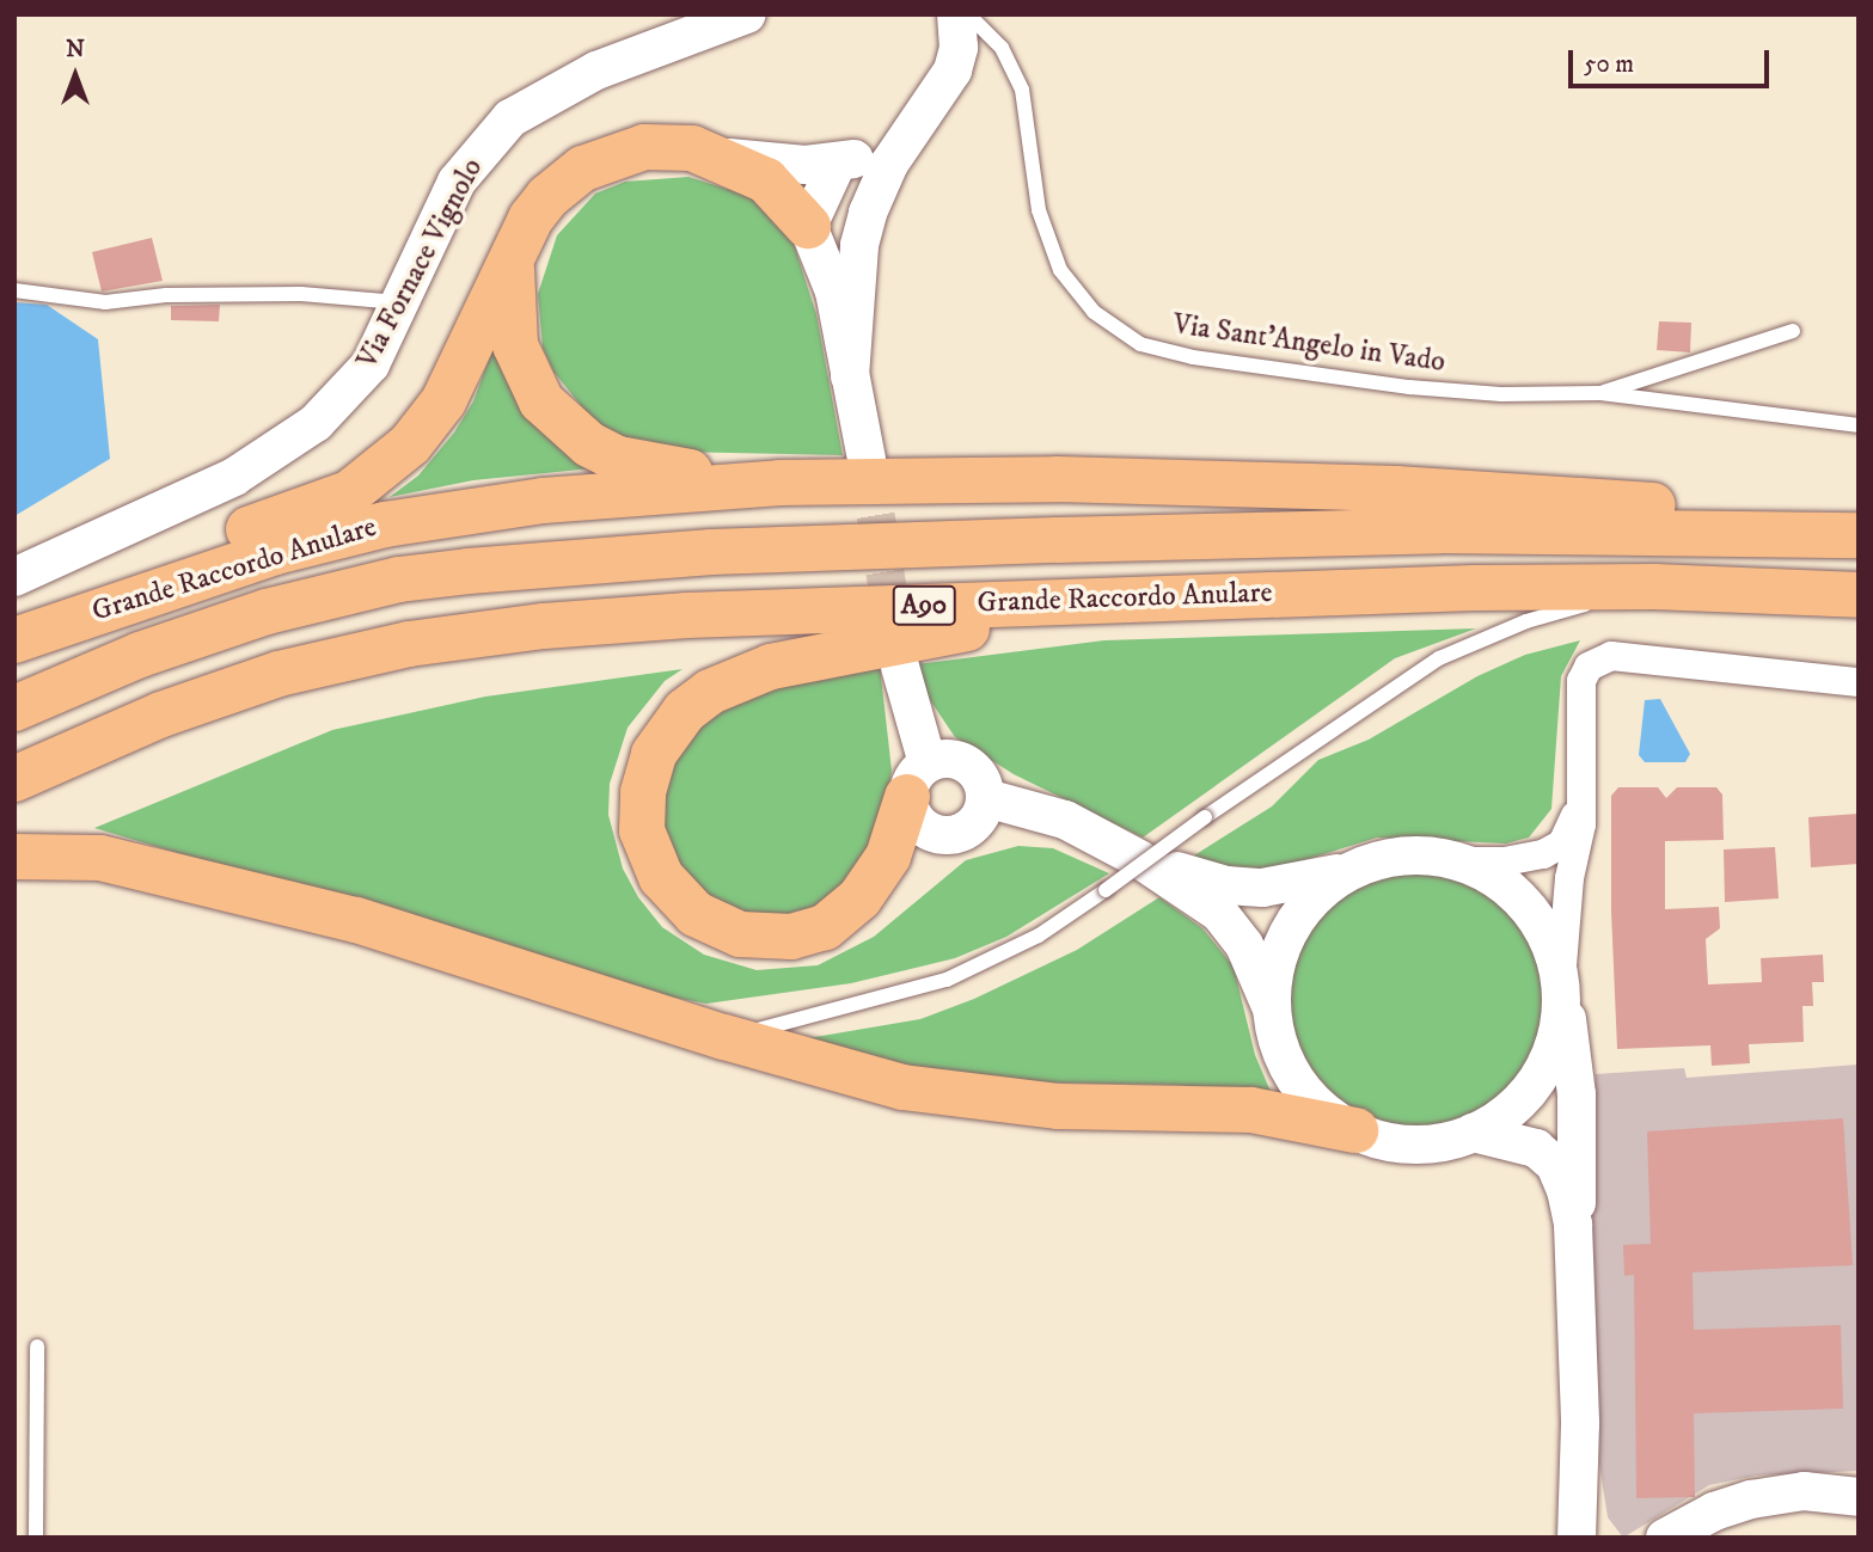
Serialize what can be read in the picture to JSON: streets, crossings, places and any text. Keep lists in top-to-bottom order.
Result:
{
  "streets": {
    "highway": ["Grande Raccordo Anulare", "A90"],
    "street": ["Via Fornace Vignolo"],
    "lane": ["Via Sant'Angelo in Vado"]
  },
  "scale_bar": "50 m",
  "north": "top"
}
